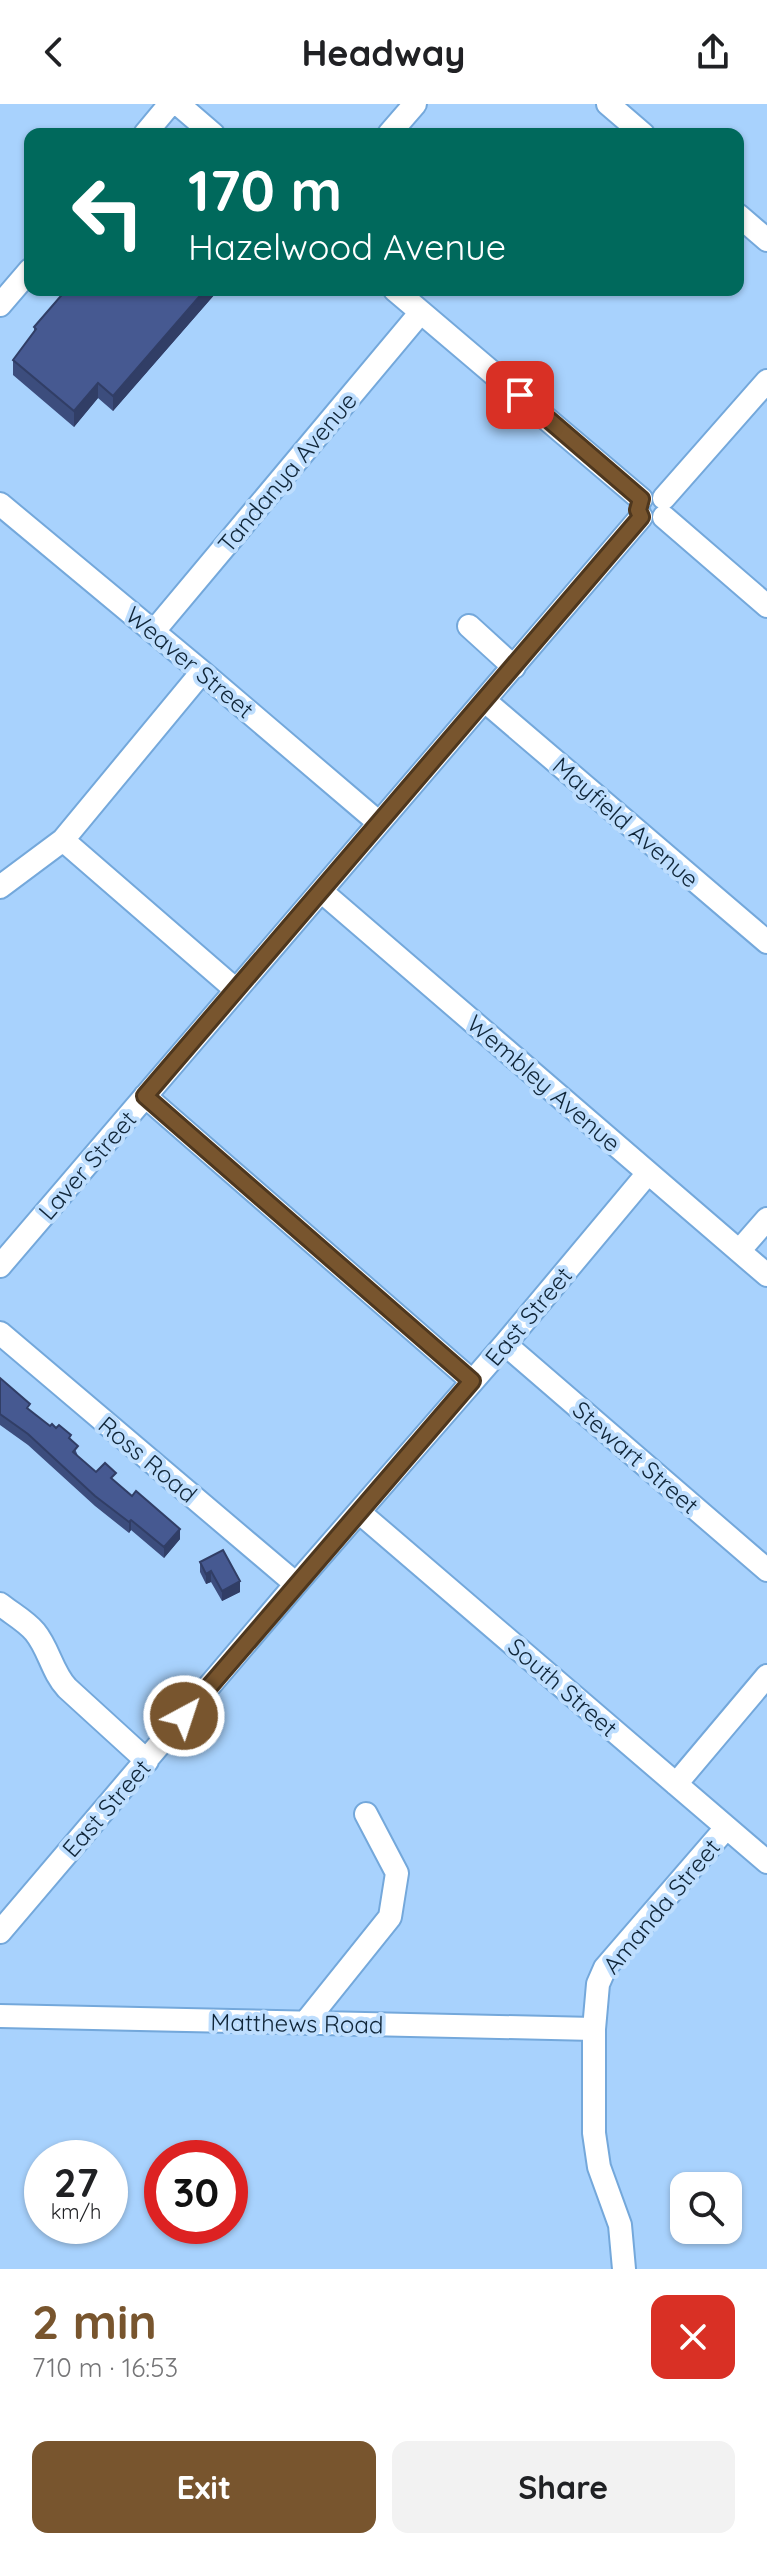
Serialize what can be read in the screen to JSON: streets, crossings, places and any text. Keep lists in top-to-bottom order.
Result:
{
  "streets": {
    "street": [
      "Tandanya Avenue",
      "Weaver Street",
      "Mayfield Avenue",
      "Wembley Avenue",
      "Laver Street",
      "East Street",
      "Stewart Street",
      "Ross Road",
      "South Street",
      "Amanda Street",
      "Matthews Road"
    ]
  },
  "crossings": [
    ["Tandanya Avenue", "Weaver Street"],
    ["Weaver Street", "Laver Street"],
    ["Mayfield Avenue", "Laver Street"],
    ["Wembley Avenue", "Laver Street"],
    ["Wembley Avenue", "East Street"],
    ["East Street", "Stewart Street"],
    ["East Street", "Ross Road"],
    ["East Street", "South Street"],
    ["South Street", "Amanda Street"],
    ["Amanda Street", "Matthews Road"]
  ],
  "page": {
    "header": "Headway",
    "turn": ["170 m", "Hazelwood Avenue"],
    "speed": "27 km/h",
    "limit": "30",
    "heading": ["2 min", "710 m · 16:53"],
    "buttons": ["Exit", "Share"]
  }
}
